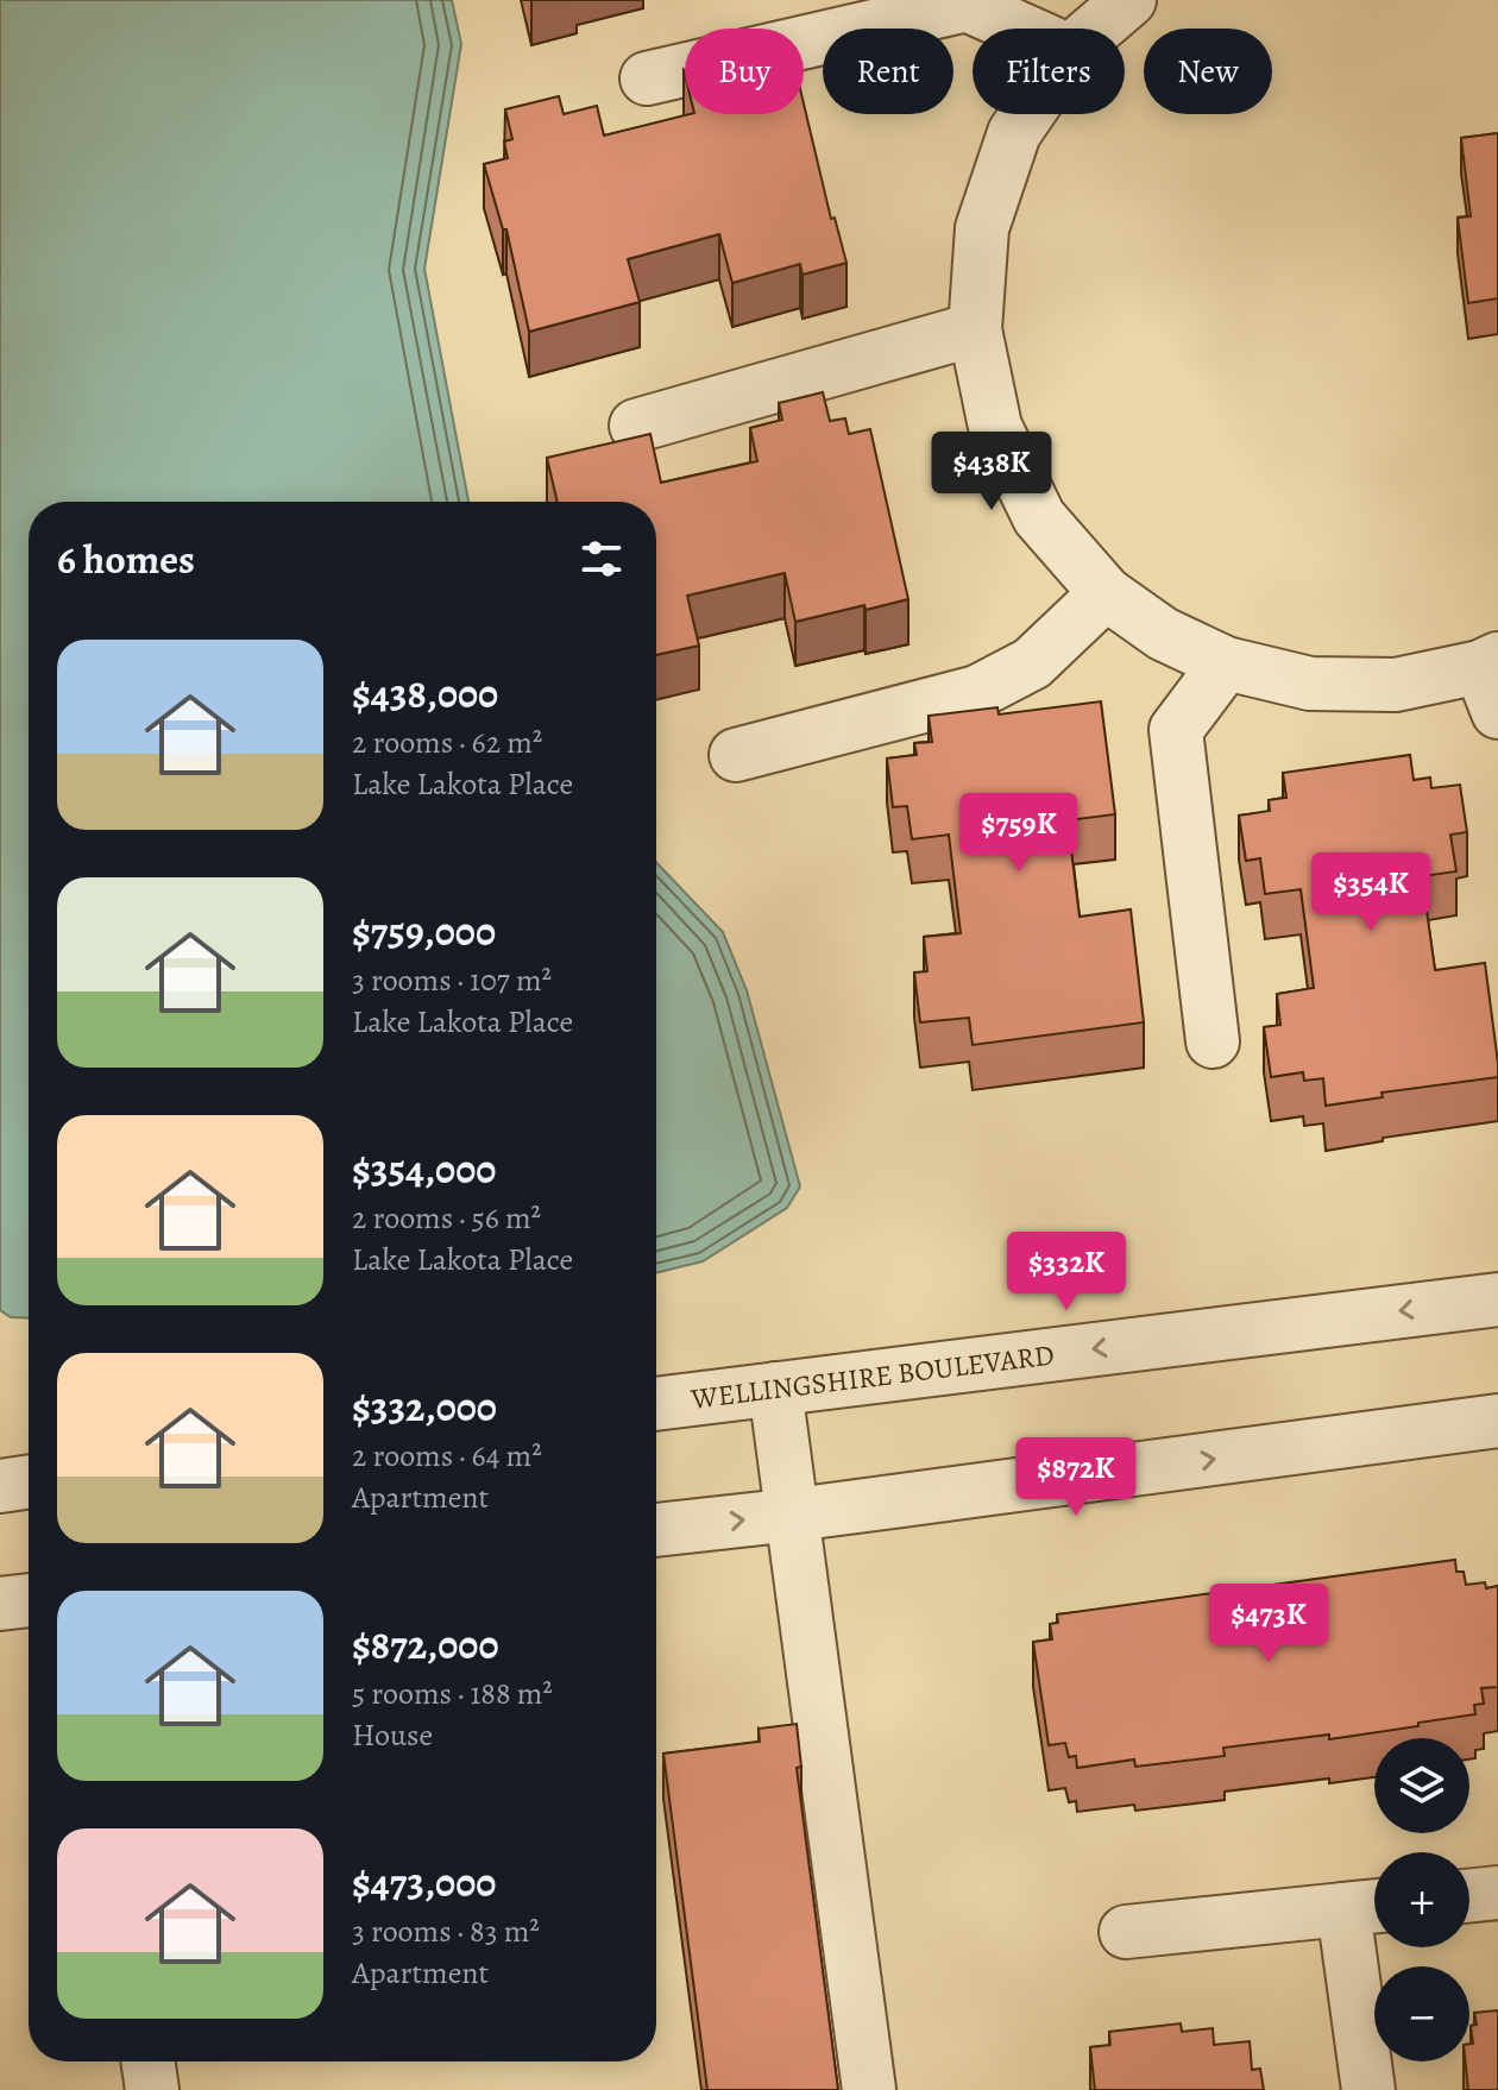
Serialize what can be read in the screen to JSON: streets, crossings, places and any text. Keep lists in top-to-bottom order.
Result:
{
  "streets": {
    "street": ["WELLINGSHIRE BOULEVARD"]
  },
  "page": {
    "chip": [
      "Buy",
      "Rent",
      "Filters",
      "New"
    ],
    "price": [
      "$438K",
      "$759K",
      "$354K",
      "$332K",
      "$872K",
      "$473K"
    ],
    "heading": "6 homes",
    "list": [
      {
        "name": "$438,000",
        "note": "2 rooms · 62 m² · Lake Lakota Place"
      },
      {
        "name": "$759,000",
        "note": "3 rooms · 107 m² · Lake Lakota Place"
      },
      {
        "name": "$354,000",
        "note": "2 rooms · 56 m² · Lake Lakota Place"
      },
      {
        "name": "$332,000",
        "note": "2 rooms · 64 m² · Apartment"
      },
      {
        "name": "$872,000",
        "note": "5 rooms · 188 m² · House"
      },
      {
        "name": "$473,000",
        "note": "3 rooms · 83 m² · Apartment"
      }
    ],
    "map_buttons": ["+", "−"]
  }
}
